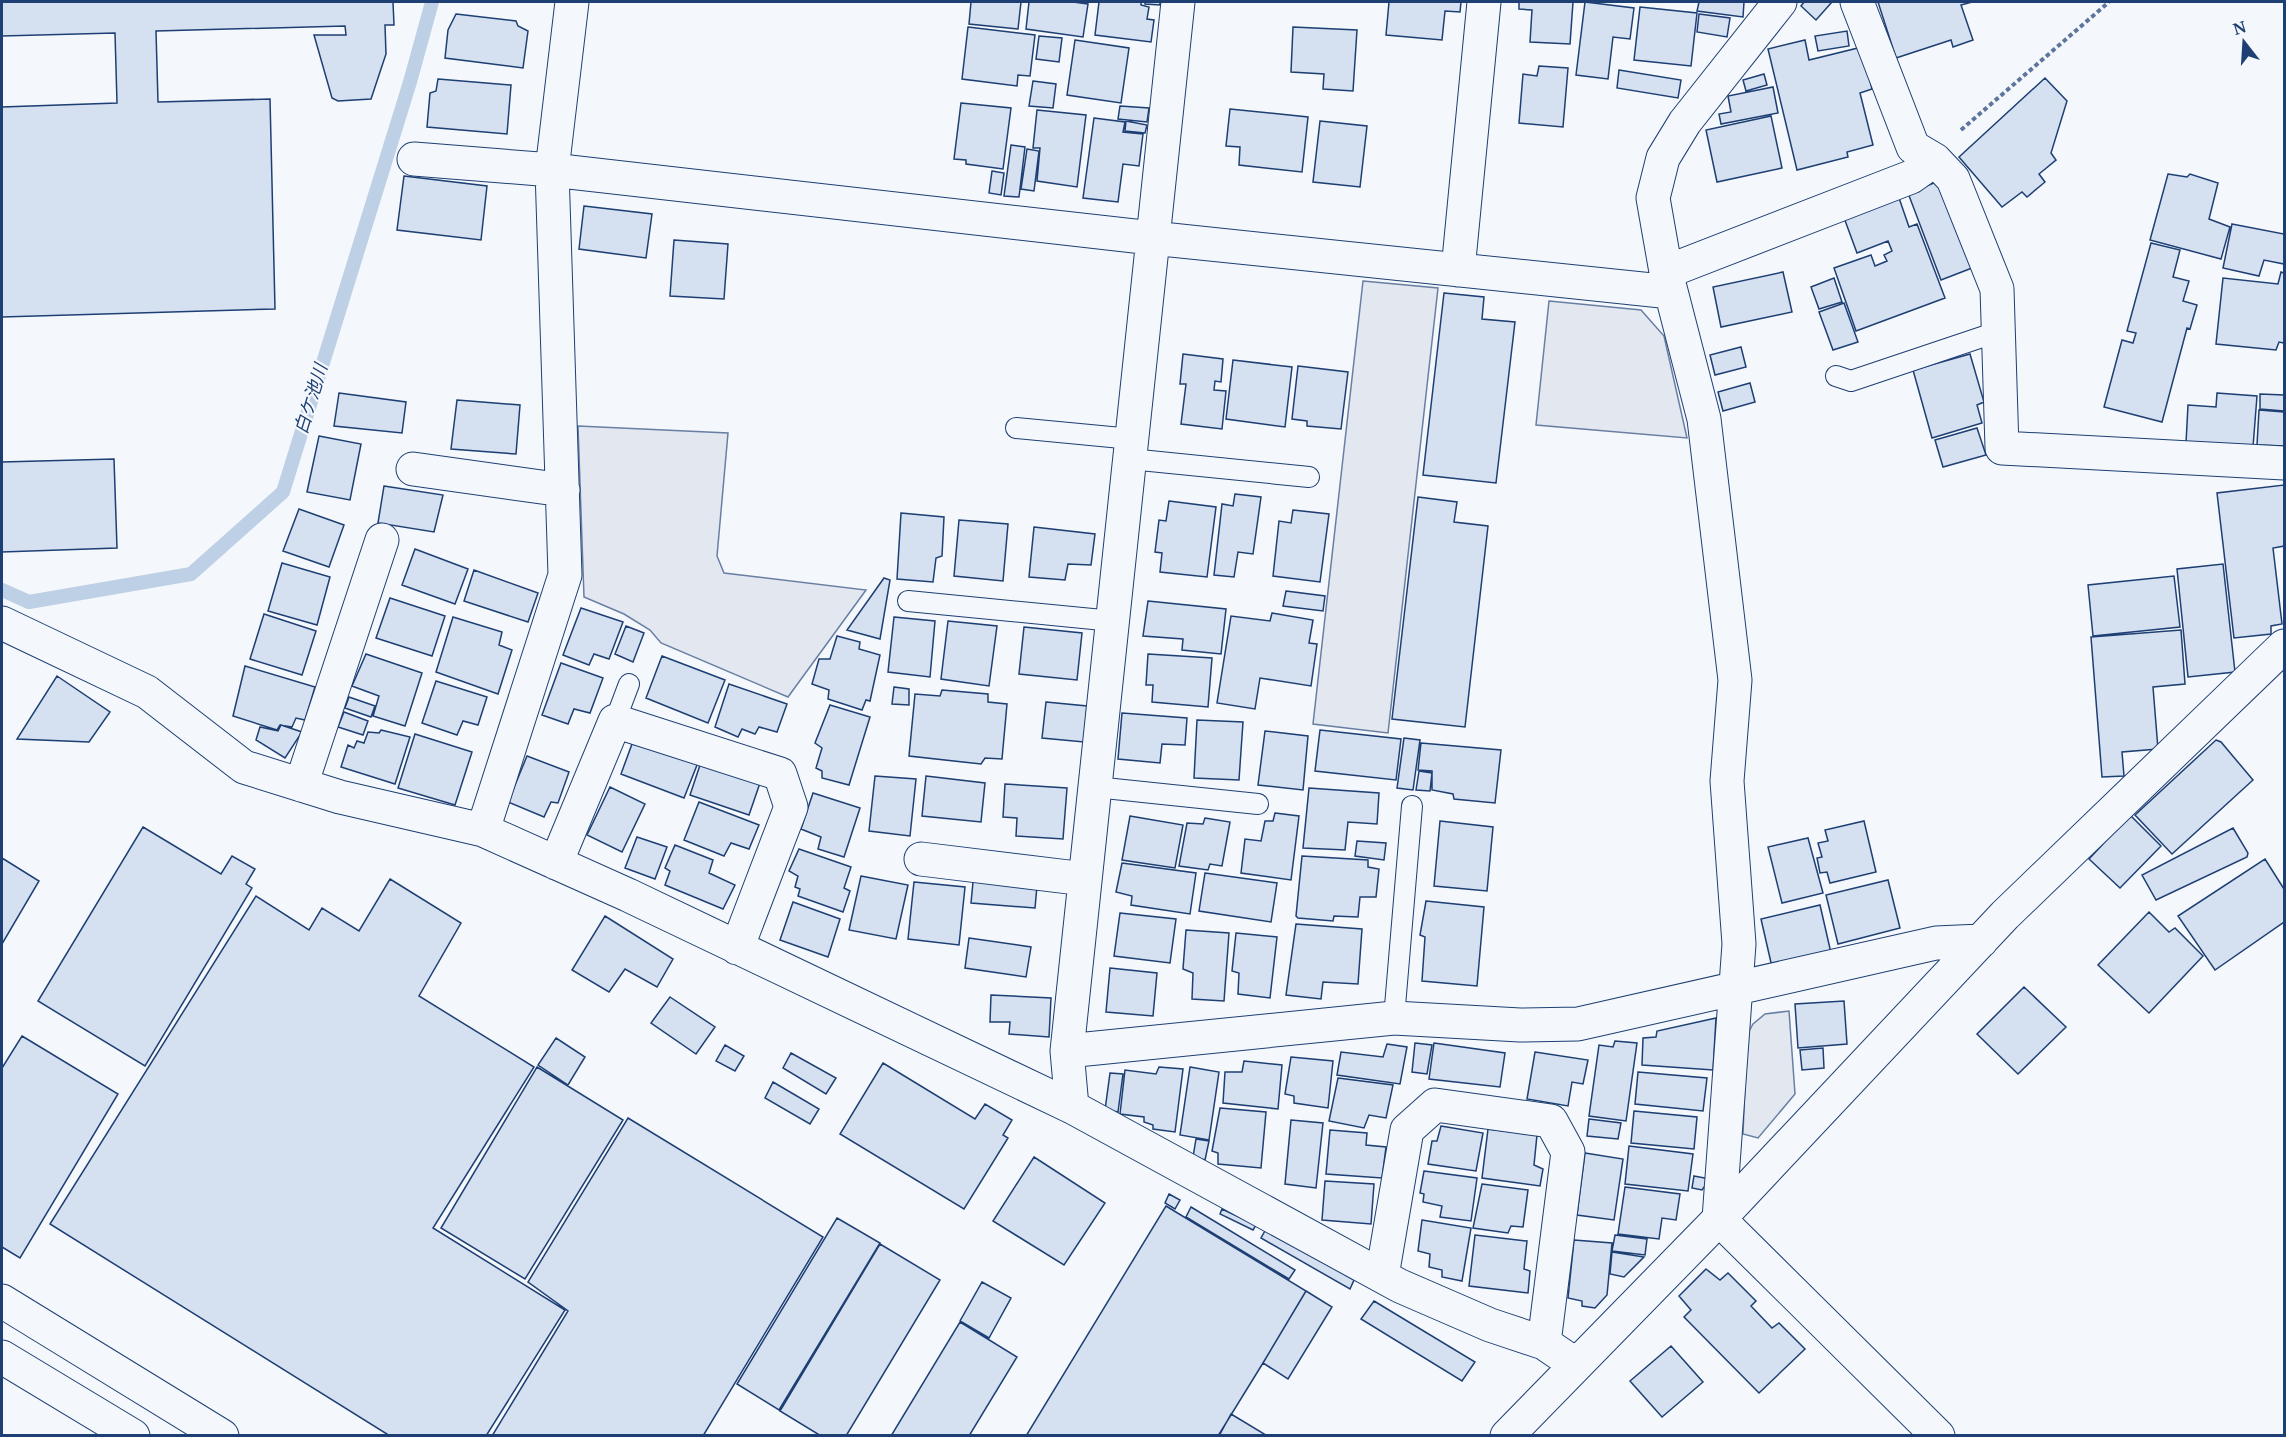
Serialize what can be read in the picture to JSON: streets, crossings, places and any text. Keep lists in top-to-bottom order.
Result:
{
  "water": ["白ケ池川"],
  "north": "top"
}
